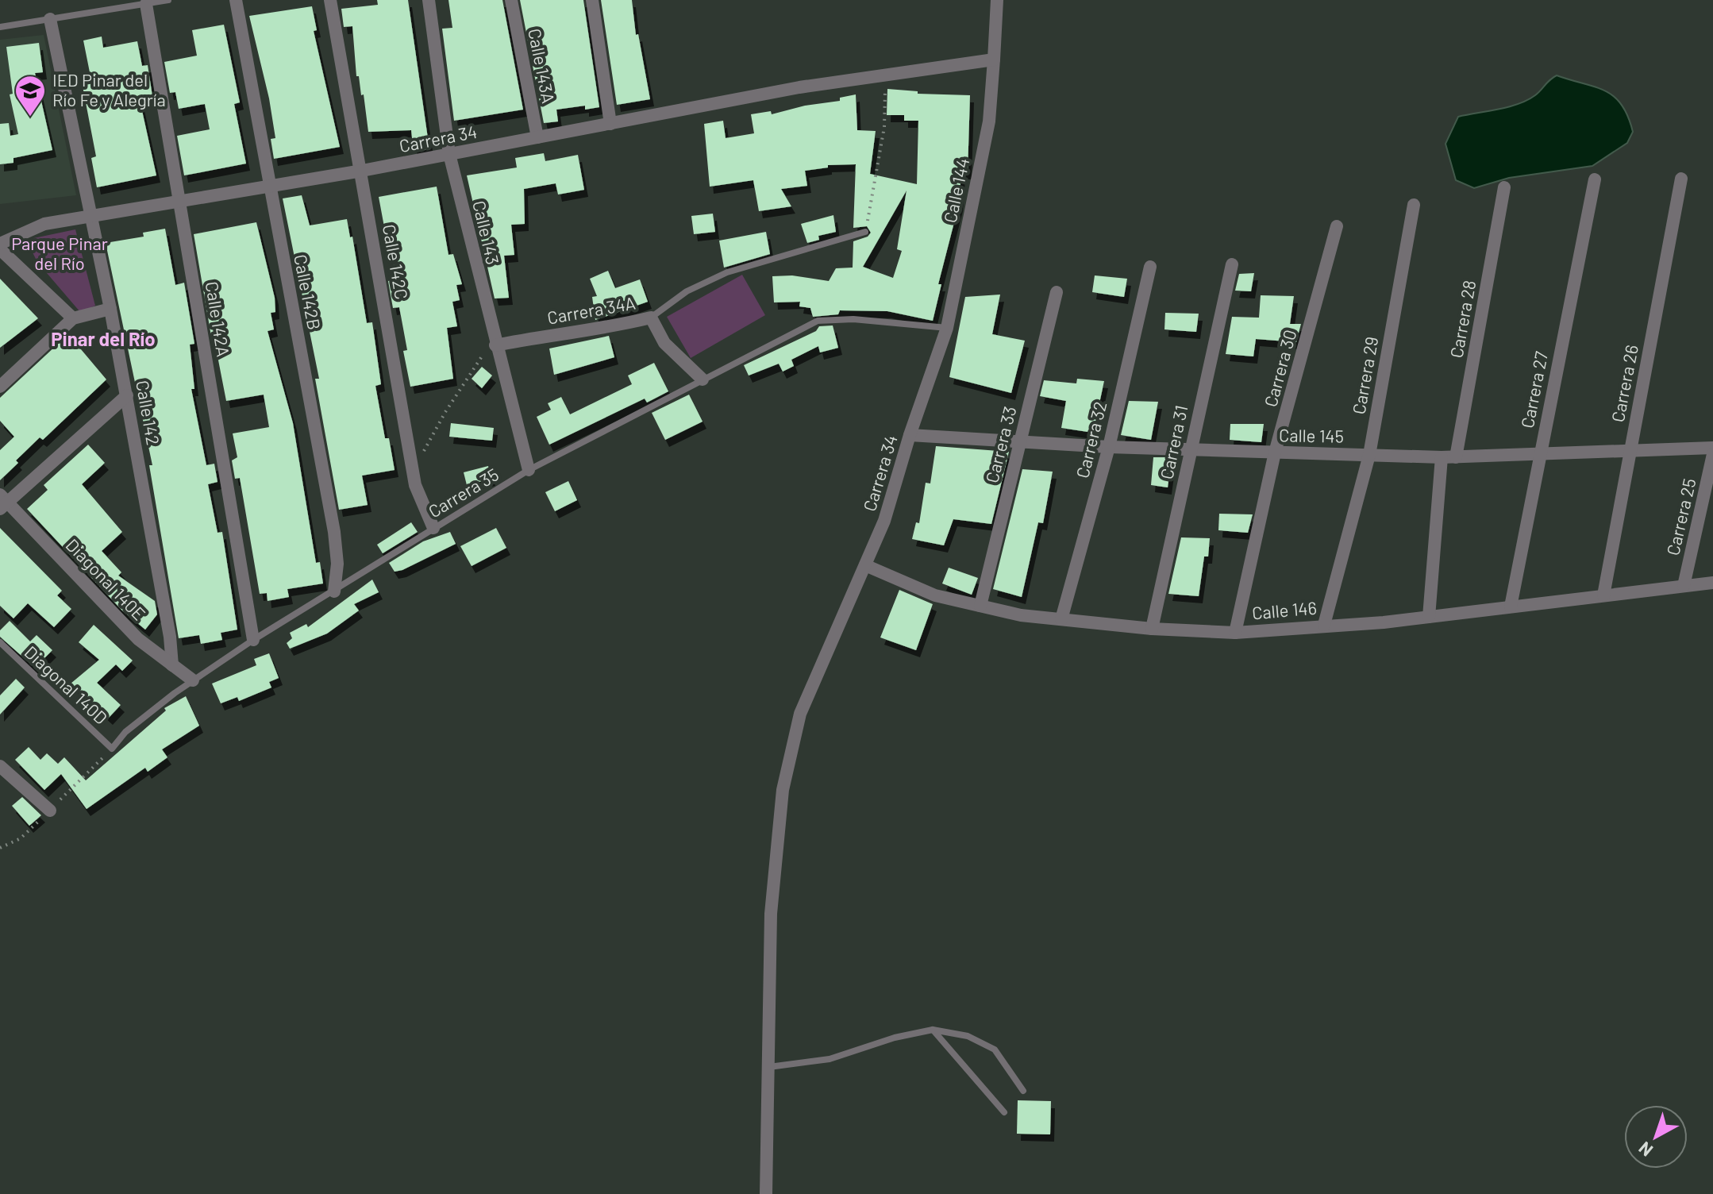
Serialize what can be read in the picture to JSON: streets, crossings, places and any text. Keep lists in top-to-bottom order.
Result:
{
  "streets": {
    "street": [
      "Calle 143A",
      "Carrera 34",
      "Calle 144",
      "Calle 143",
      "Calle 142C",
      "Calle 142B",
      "Carrera 34A",
      "Calle 142A",
      "Carrera 28",
      "Carrera 30",
      "Carrera 29",
      "Carrera 26",
      "Carrera 27",
      "Calle 142",
      "Calle 145",
      "Carrera 32",
      "Carrera 31",
      "Carrera 33",
      "Carrera 25",
      "Diagonal 140E",
      "Calle 146"
    ],
    "lane": ["Carrera 35", "Diagonal 140D"]
  },
  "crossings": [
    ["Calle 143A", "Carrera 34"],
    ["Carrera 34", "Calle 144"],
    ["Carrera 34", "Calle 143"],
    ["Carrera 34", "Calle 142C"],
    ["Carrera 34", "Calle 142B"],
    ["Carrera 34", "Calle 142A"],
    ["Carrera 34", "Calle 142"],
    ["Carrera 34", "Calle 145"],
    ["Carrera 34", "Carrera 35"],
    ["Carrera 34", "Calle 146"],
    ["Calle 144", "Carrera 35"],
    ["Calle 143", "Carrera 34A"],
    ["Calle 143", "Carrera 35"],
    ["Calle 142C", "Carrera 35"],
    ["Calle 142B", "Carrera 35"],
    ["Calle 142A", "Carrera 35"],
    ["Carrera 28", "Calle 145"],
    ["Carrera 30", "Calle 145"],
    ["Carrera 30", "Calle 146"],
    ["Carrera 29", "Calle 145"],
    ["Carrera 29", "Calle 146"],
    ["Carrera 26", "Calle 145"],
    ["Carrera 26", "Calle 146"],
    ["Carrera 27", "Calle 145"],
    ["Carrera 27", "Calle 146"],
    ["Calle 142", "Diagonal 140E"],
    ["Calle 145", "Carrera 32"],
    ["Calle 145", "Carrera 31"],
    ["Calle 145", "Carrera 33"],
    ["Carrera 32", "Calle 146"],
    ["Carrera 31", "Calle 146"],
    ["Carrera 33", "Calle 146"],
    ["Carrera 35", "Diagonal 140E"],
    ["Carrera 35", "Diagonal 140D"],
    ["Carrera 25", "Calle 146"]
  ],
  "districts": ["Pinar del Río"],
  "parks": ["Parque Pinar del Río"],
  "places": {
    "school or university": ["IED Pinar del Río Fe y Alegría"]
  },
  "north": "bottom left"
}
